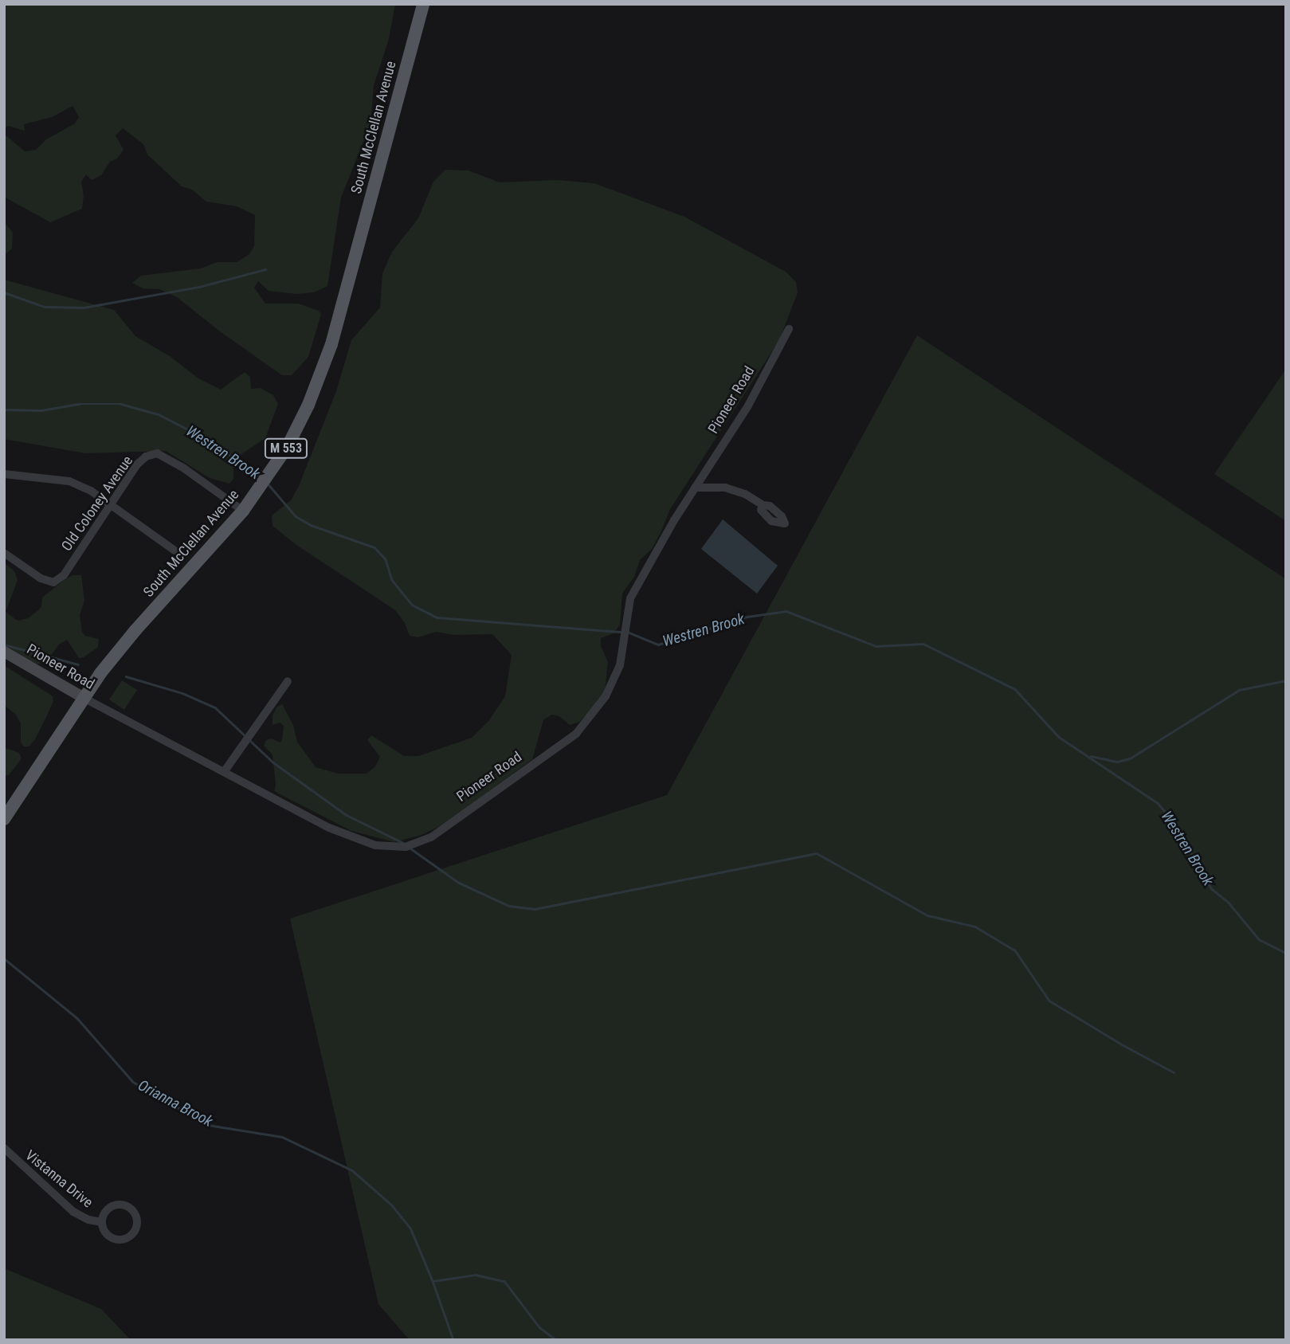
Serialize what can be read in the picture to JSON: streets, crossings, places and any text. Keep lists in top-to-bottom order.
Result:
{
  "streets": {
    "main road": ["South McClellan Avenue", "M 553"],
    "street": ["Pioneer Road", "Old Coloney Avenue", "Vistanna Drive"]
  },
  "crossings": [
    ["South McClellan Avenue", "Pioneer Road"],
    ["South McClellan Avenue", "Old Coloney Avenue"]
  ],
  "water": ["Westren Brook", "Orianna Brook"]
}
